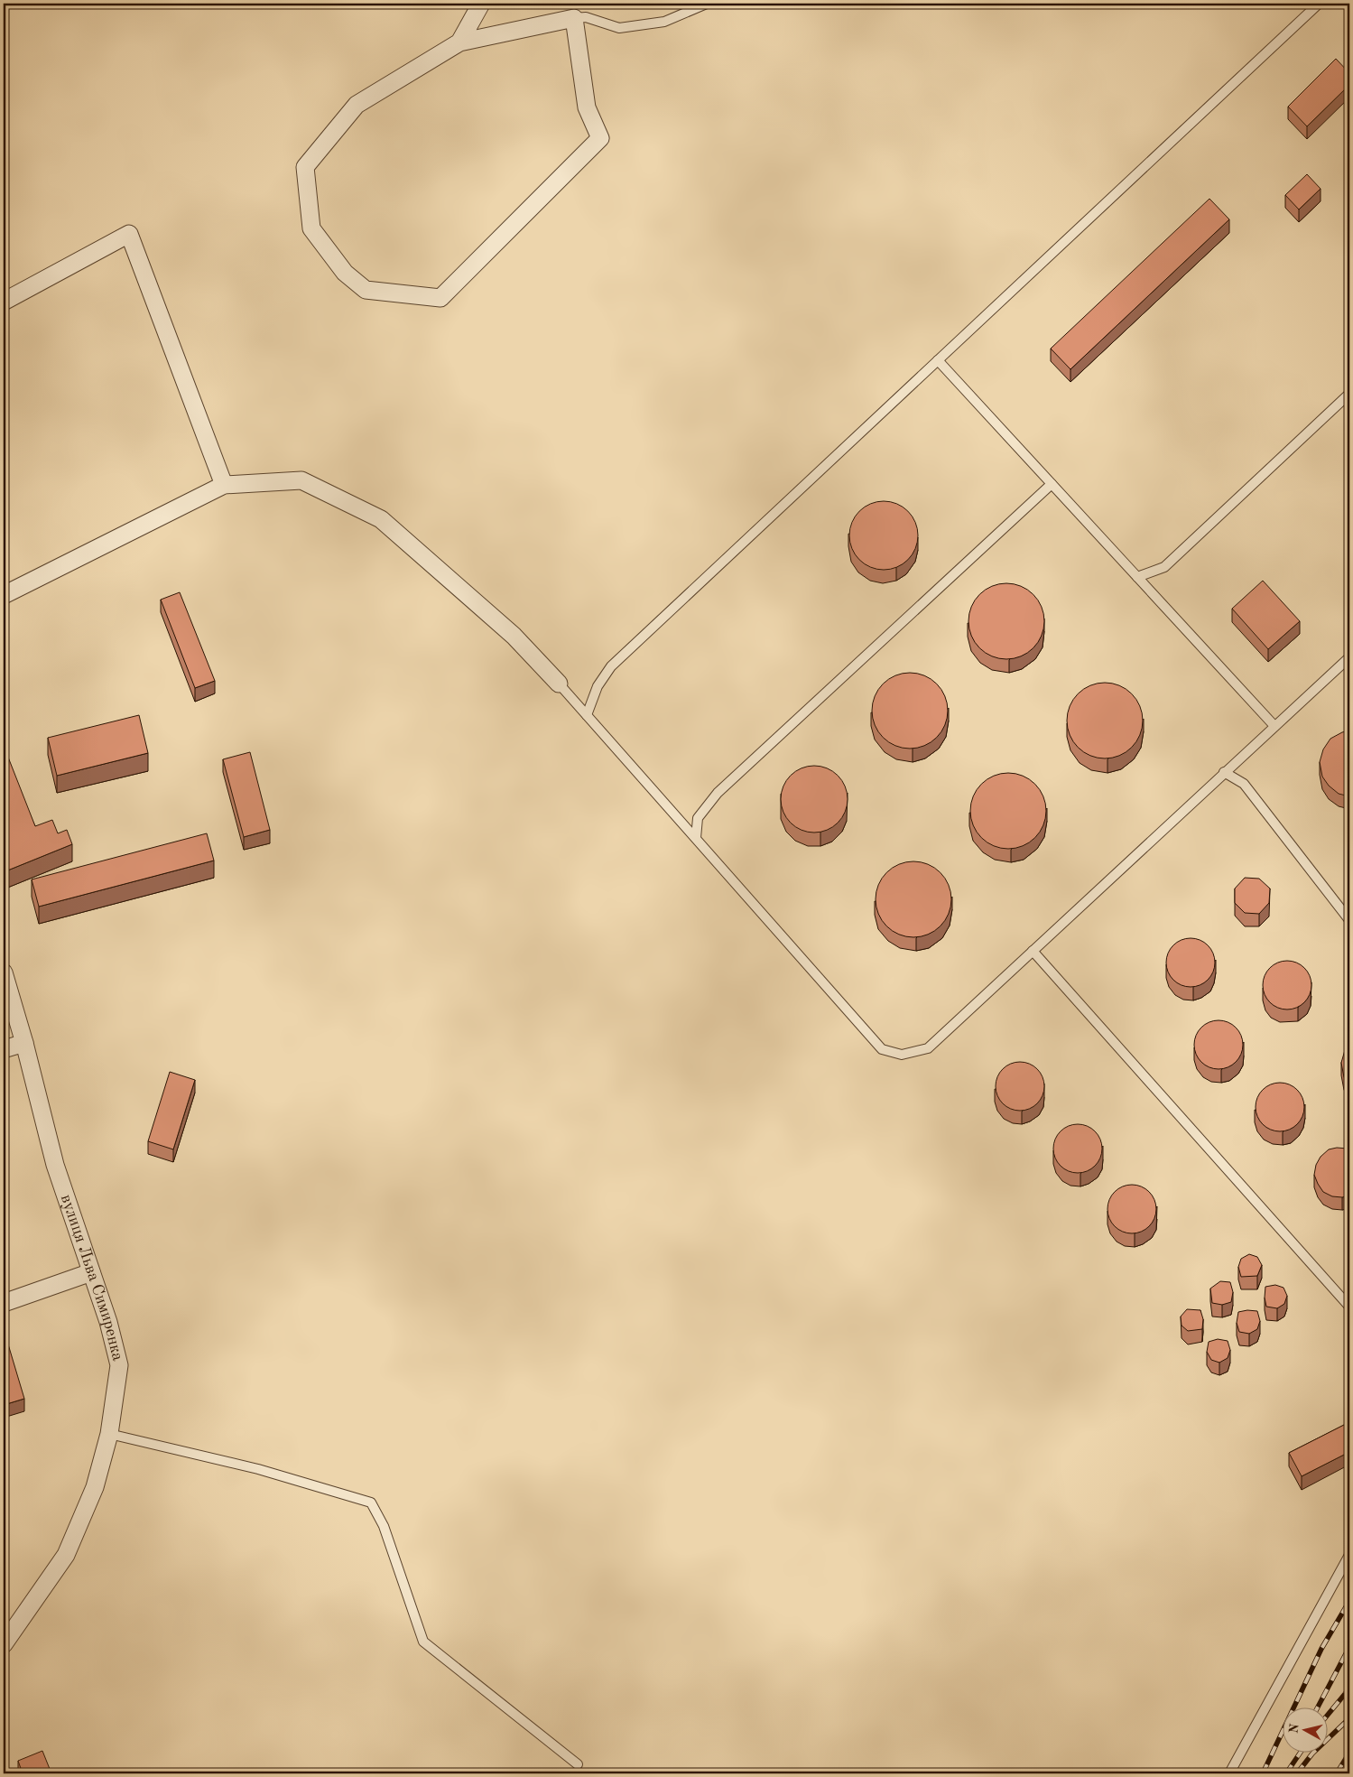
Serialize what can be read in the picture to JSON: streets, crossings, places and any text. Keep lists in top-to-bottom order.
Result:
{
  "streets": {
    "street": ["вулиця Льва Симиренка"]
  },
  "north": "left"
}
